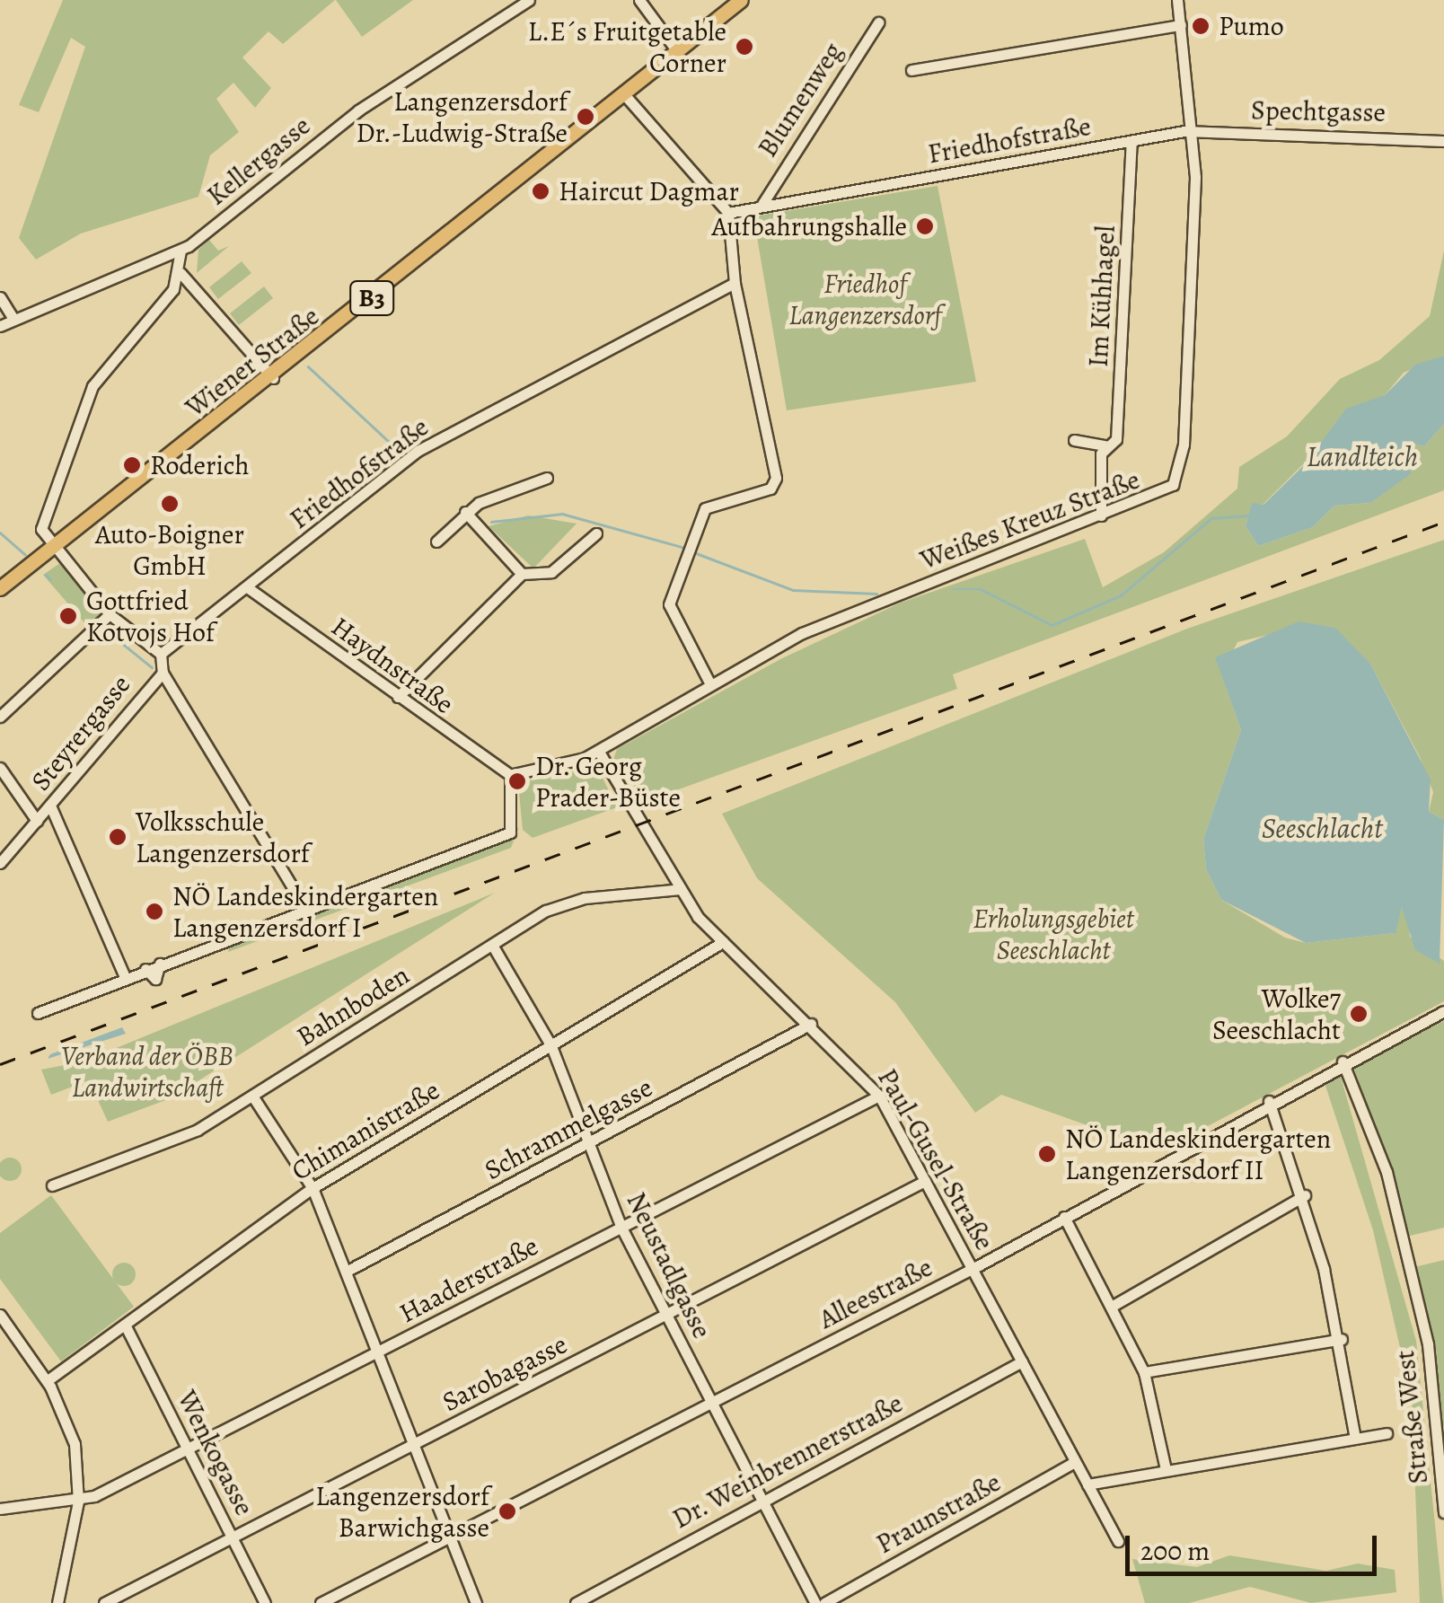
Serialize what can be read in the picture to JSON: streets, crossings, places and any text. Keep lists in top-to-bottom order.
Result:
{
  "streets": {
    "main road": ["B3", "Wiener Straße"],
    "street": [
      "Blumenweg",
      "Spechtgasse",
      "Friedhofstraße",
      "Kellergasse",
      "Im Kühhagel",
      "Weißes Kreuz Straße",
      "Haydnstraße",
      "Steyrergasse",
      "Bahnboden",
      "Schrammelgasse",
      "Chimanistraße",
      "Paul-Gusel-Straße",
      "Neustadlgasse",
      "Haaderstraße",
      "Alleestraße",
      "Sarobagasse",
      "Straße West",
      "Wenkogasse",
      "Dr. Weinbrennerstraße",
      "Praunstraße"
    ]
  },
  "crossings": [
    ["Blumenweg", "Friedhofstraße"],
    ["Spechtgasse", "Friedhofstraße"],
    ["Spechtgasse", "Weißes Kreuz Straße"],
    ["Friedhofstraße", "Im Kühhagel"],
    ["Friedhofstraße", "Weißes Kreuz Straße"],
    ["Friedhofstraße", "Haydnstraße"],
    ["Im Kühhagel", "Weißes Kreuz Straße"],
    ["Weißes Kreuz Straße", "Haydnstraße"],
    ["Weißes Kreuz Straße", "Paul-Gusel-Straße"],
    ["Bahnboden", "Paul-Gusel-Straße"],
    ["Bahnboden", "Neustadlgasse"],
    ["Schrammelgasse", "Paul-Gusel-Straße"],
    ["Schrammelgasse", "Neustadlgasse"],
    ["Chimanistraße", "Paul-Gusel-Straße"],
    ["Chimanistraße", "Neustadlgasse"],
    ["Chimanistraße", "Wenkogasse"],
    ["Paul-Gusel-Straße", "Haaderstraße"],
    ["Paul-Gusel-Straße", "Alleestraße"],
    ["Paul-Gusel-Straße", "Sarobagasse"],
    ["Paul-Gusel-Straße", "Dr. Weinbrennerstraße"],
    ["Paul-Gusel-Straße", "Praunstraße"],
    ["Neustadlgasse", "Haaderstraße"],
    ["Neustadlgasse", "Alleestraße"],
    ["Neustadlgasse", "Sarobagasse"],
    ["Neustadlgasse", "Dr. Weinbrennerstraße"],
    ["Haaderstraße", "Wenkogasse"],
    ["Alleestraße", "Straße West"],
    ["Sarobagasse", "Wenkogasse"]
  ],
  "water": ["Landlteich", "Seeschlacht"],
  "parks": ["Friedhof Langenzersdorf", "Erholungsgebiet Seeschlacht", "Verband der ÖBB Landwirtschaft"],
  "places": [
    "Pumo",
    "L.E´s Fruitgetable Corner",
    "Langenzersdorf Dr.-Ludwig-Straße",
    "Haircut Dagmar",
    "Aufbahrungshalle",
    "Roderich",
    "Auto-Boigner GmbH",
    "Gottfried Kotvojs Hof",
    "Dr. Georg Prader-Büste",
    "Volksschule Langenzersdorf",
    "NÖ Landeskindergarten Langenzersdorf I",
    "Wolke7 Seeschlacht",
    "NÖ Landeskindergarten Langenzersdorf II",
    "Langenzersdorf Barwichgasse"
  ],
  "scale_bar": "200 m"
}
